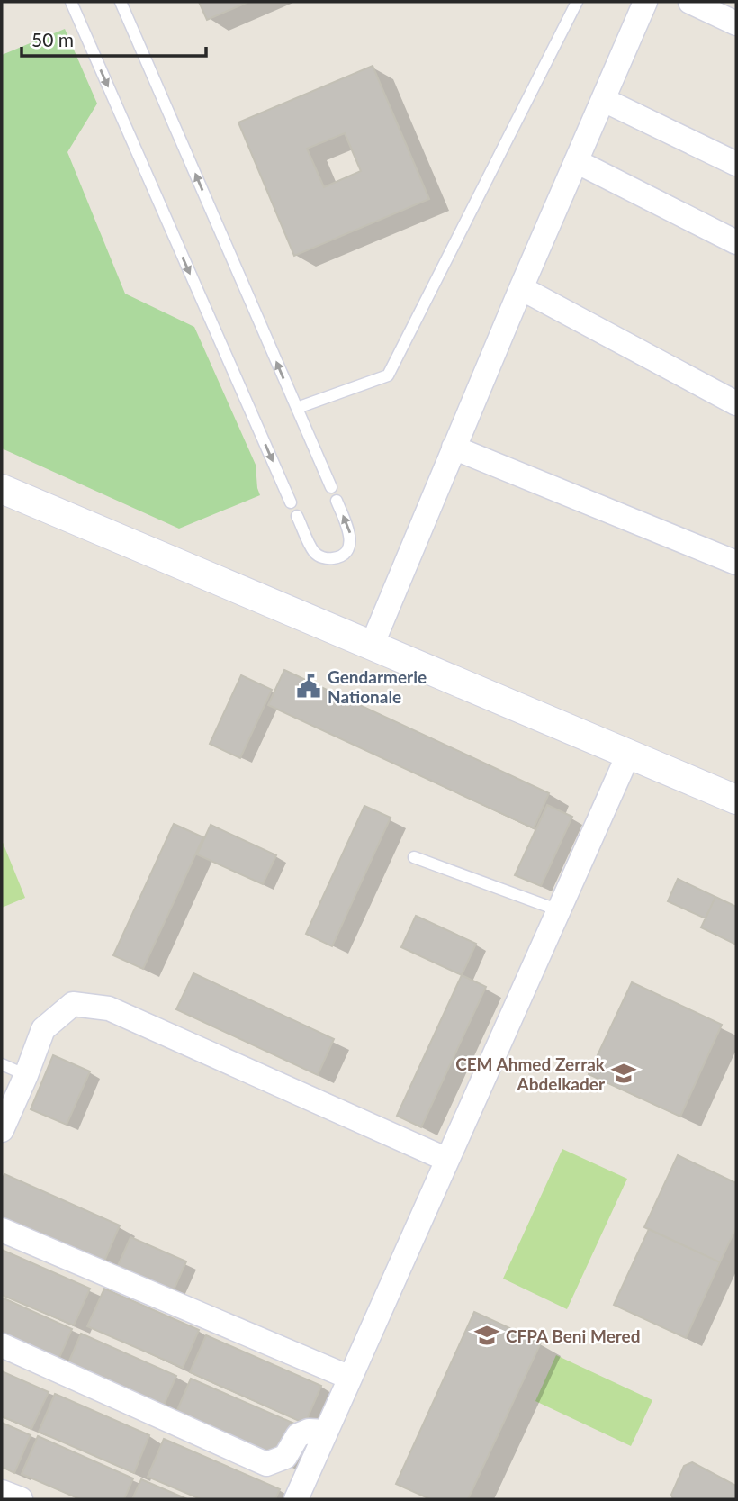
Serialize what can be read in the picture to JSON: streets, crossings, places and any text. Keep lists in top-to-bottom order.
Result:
{
  "places": {
    "public building": ["Gendarmerie Nationale"],
    "school or university": ["CEM Ahmed Zerrak Abdelkader", "CFPA Beni Mered"]
  },
  "scale_bar": "50 m"
}
